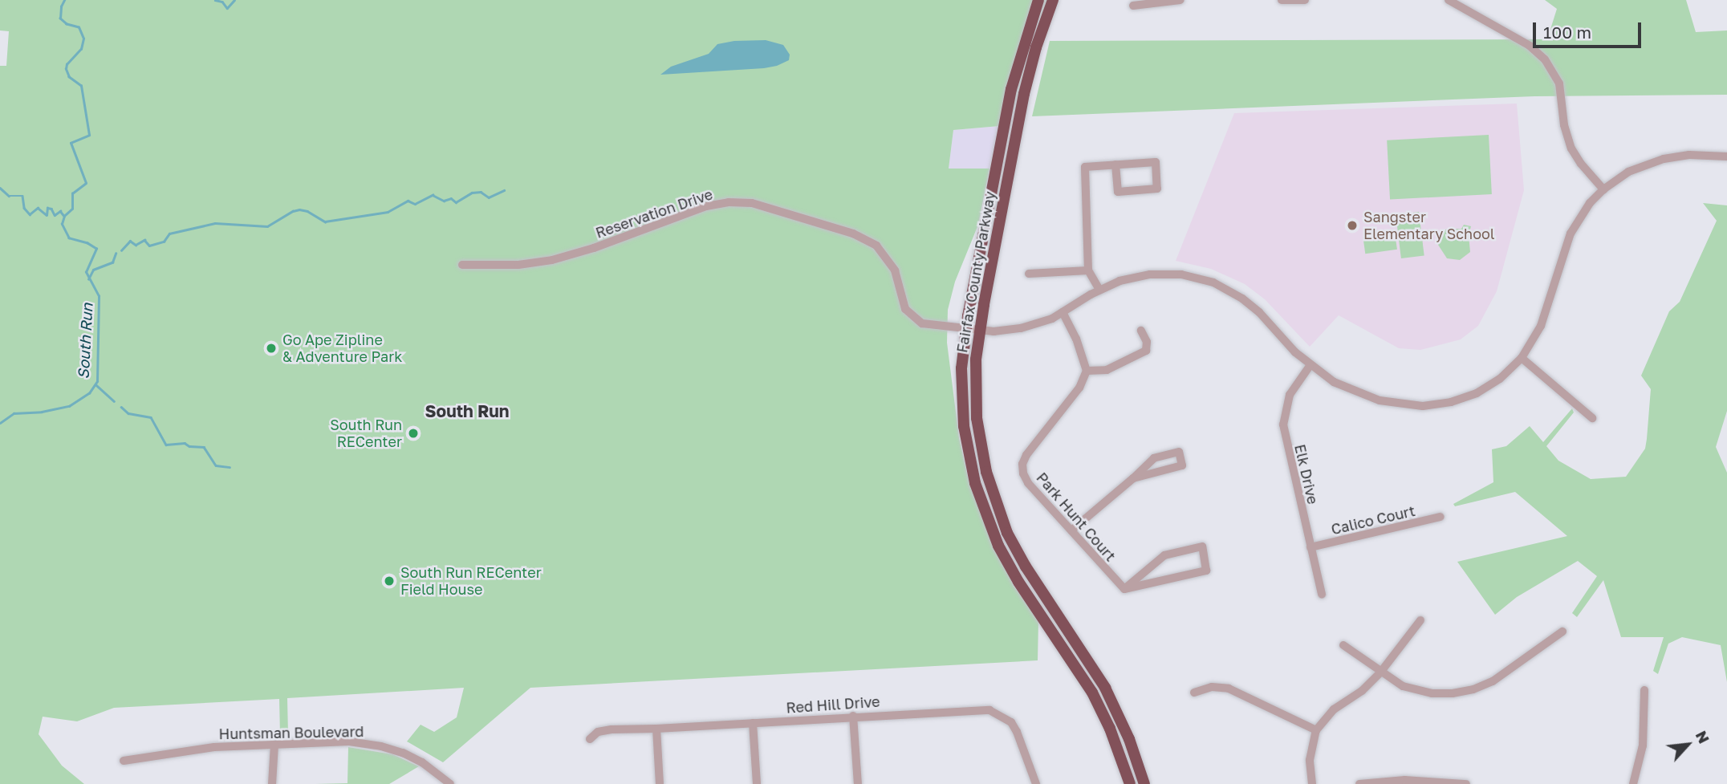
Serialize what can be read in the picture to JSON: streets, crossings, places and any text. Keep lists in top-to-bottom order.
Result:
{
  "streets": {
    "highway": ["Fairfax County Parkway"],
    "street": [
      "Reservation Drive",
      "Elk Drive",
      "Park Hunt Court",
      "Calico Court",
      "Red Hill Drive",
      "Huntsman Boulevard"
    ]
  },
  "crossings": [
    ["Reservation Drive", "Fairfax County Parkway"],
    ["Reservation Drive", "Elk Drive"],
    ["Elk Drive", "Calico Court"]
  ],
  "districts": ["South Run"],
  "water": ["South Run"],
  "places": [
    "Sangster Elementary School",
    "Go Ape Zipline & Adventure Park",
    "South Run RECenter",
    "South Run RECenter Field House"
  ],
  "scale_bar": "100 m",
  "north": "top right"
}
